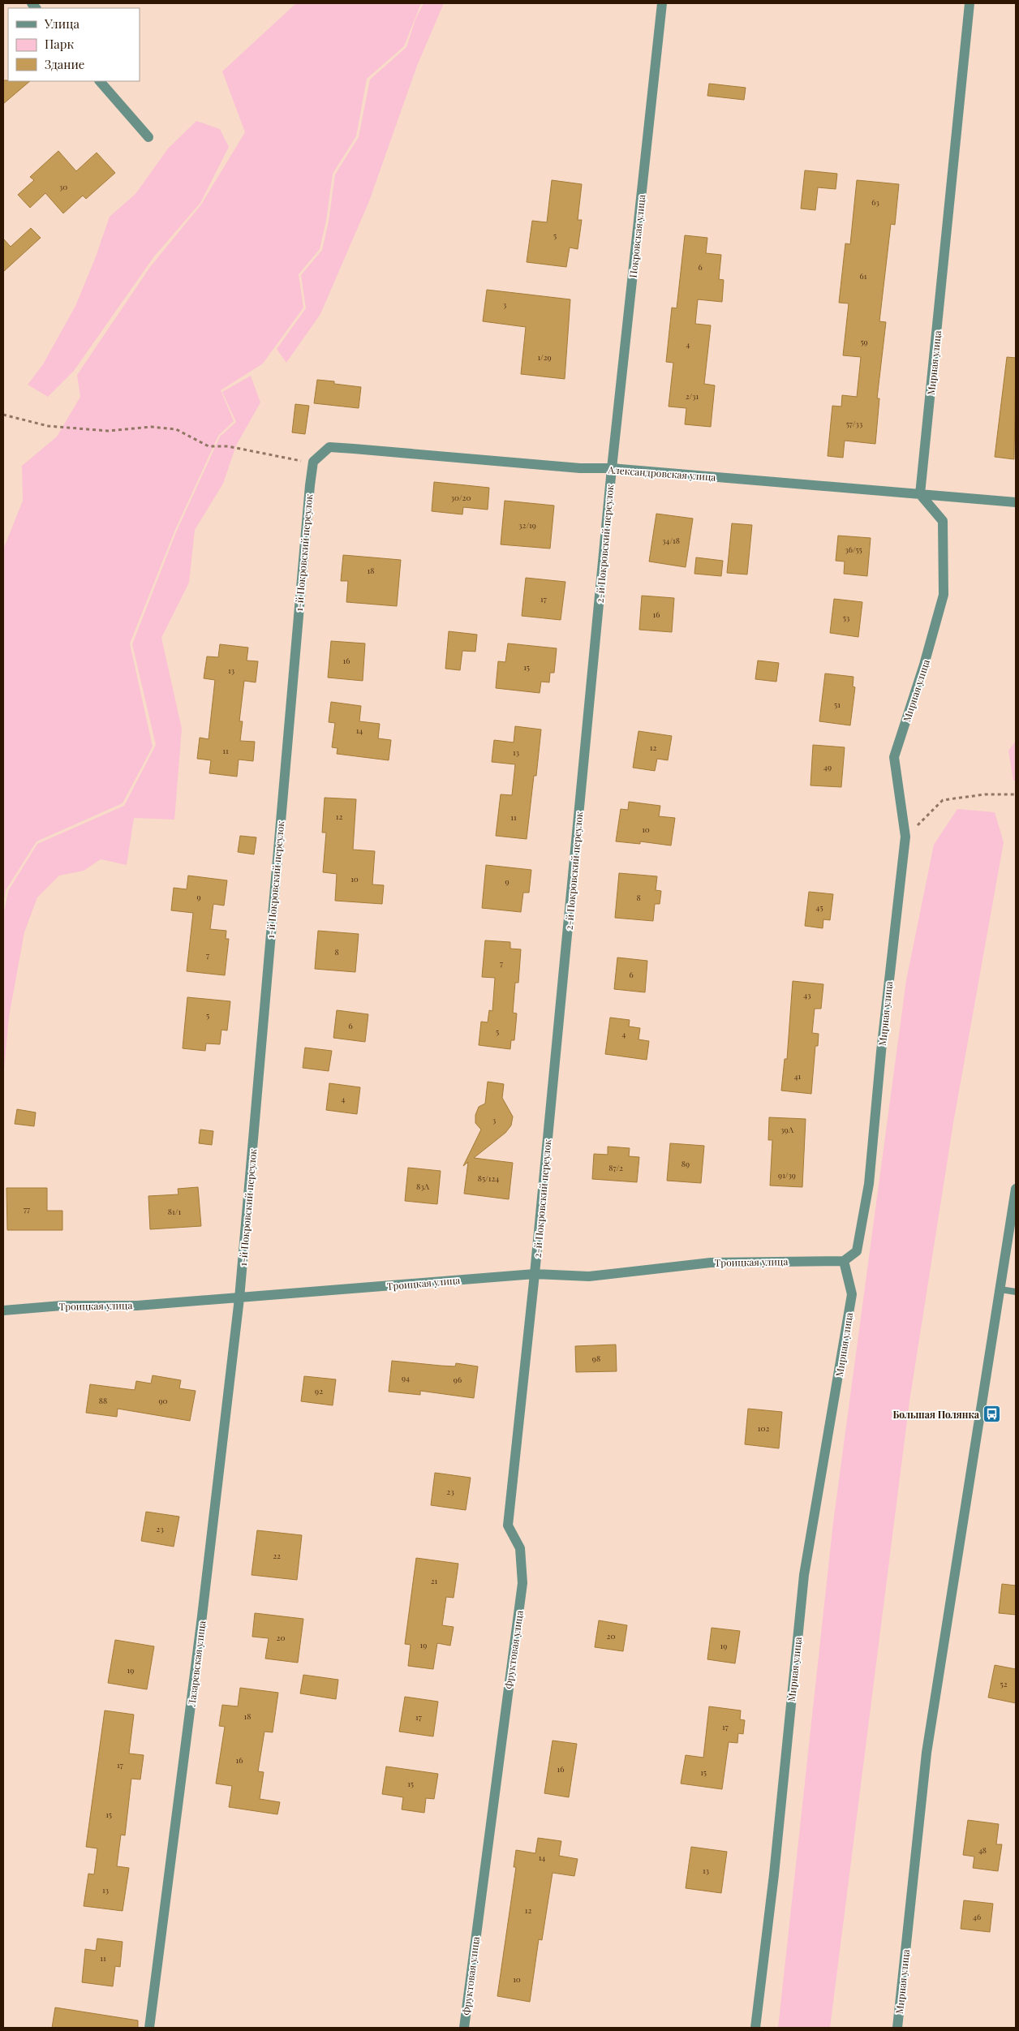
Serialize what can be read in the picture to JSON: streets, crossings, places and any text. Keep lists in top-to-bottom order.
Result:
{
  "streets": {
    "street": [
      "Покровская улица",
      "Мирная улица",
      "Александровская улица",
      "2-й Покровский переулок",
      "1-й Покровский переулок",
      "Троицкая улица",
      "Фруктовая улица",
      "Лазаревская улица"
    ]
  },
  "crossings": [
    ["Покровская улица", "Александровская улица"],
    ["Покровская улица", "2-й Покровский переулок"],
    ["Мирная улица", "Александровская улица"],
    ["Мирная улица", "Троицкая улица"],
    ["Александровская улица", "2-й Покровский переулок"],
    ["Александровская улица", "1-й Покровский переулок"],
    ["2-й Покровский переулок", "Троицкая улица"],
    ["2-й Покровский переулок", "Фруктовая улица"],
    ["1-й Покровский переулок", "Троицкая улица"],
    ["1-й Покровский переулок", "Лазаревская улица"],
    ["Троицкая улица", "Фруктовая улица"],
    ["Троицкая улица", "Лазаревская улица"]
  ],
  "places": {
    "bus stop": ["Большая Полянка"]
  },
  "house_numbers": [
    "30",
    "63",
    "5",
    "6",
    "61",
    "3",
    "59",
    "4",
    "1/29",
    "2/31",
    "57/33",
    "30/20",
    "32/19",
    "34/18",
    "36/55",
    "18",
    "17",
    "16",
    "53",
    "16",
    "15",
    "13",
    "51",
    "14",
    "12",
    "11",
    "13",
    "49",
    "12",
    "11",
    "10",
    "10",
    "9",
    "9",
    "8",
    "45",
    "8",
    "7",
    "7",
    "6",
    "43",
    "5",
    "6",
    "5",
    "4",
    "41",
    "4",
    "3",
    "39А",
    "89",
    "87/2",
    "91/39",
    "85/124",
    "83А",
    "77",
    "81/1",
    "98",
    "94",
    "96",
    "92",
    "88",
    "90",
    "102",
    "23",
    "23",
    "22",
    "21",
    "20",
    "20",
    "19",
    "19",
    "19",
    "52",
    "18",
    "17",
    "17",
    "16",
    "17",
    "16",
    "15",
    "15",
    "15",
    "48",
    "14",
    "13",
    "13",
    "12",
    "46",
    "11",
    "10"
  ],
  "legend": ["Улица", "Парк", "Здание"]
}
